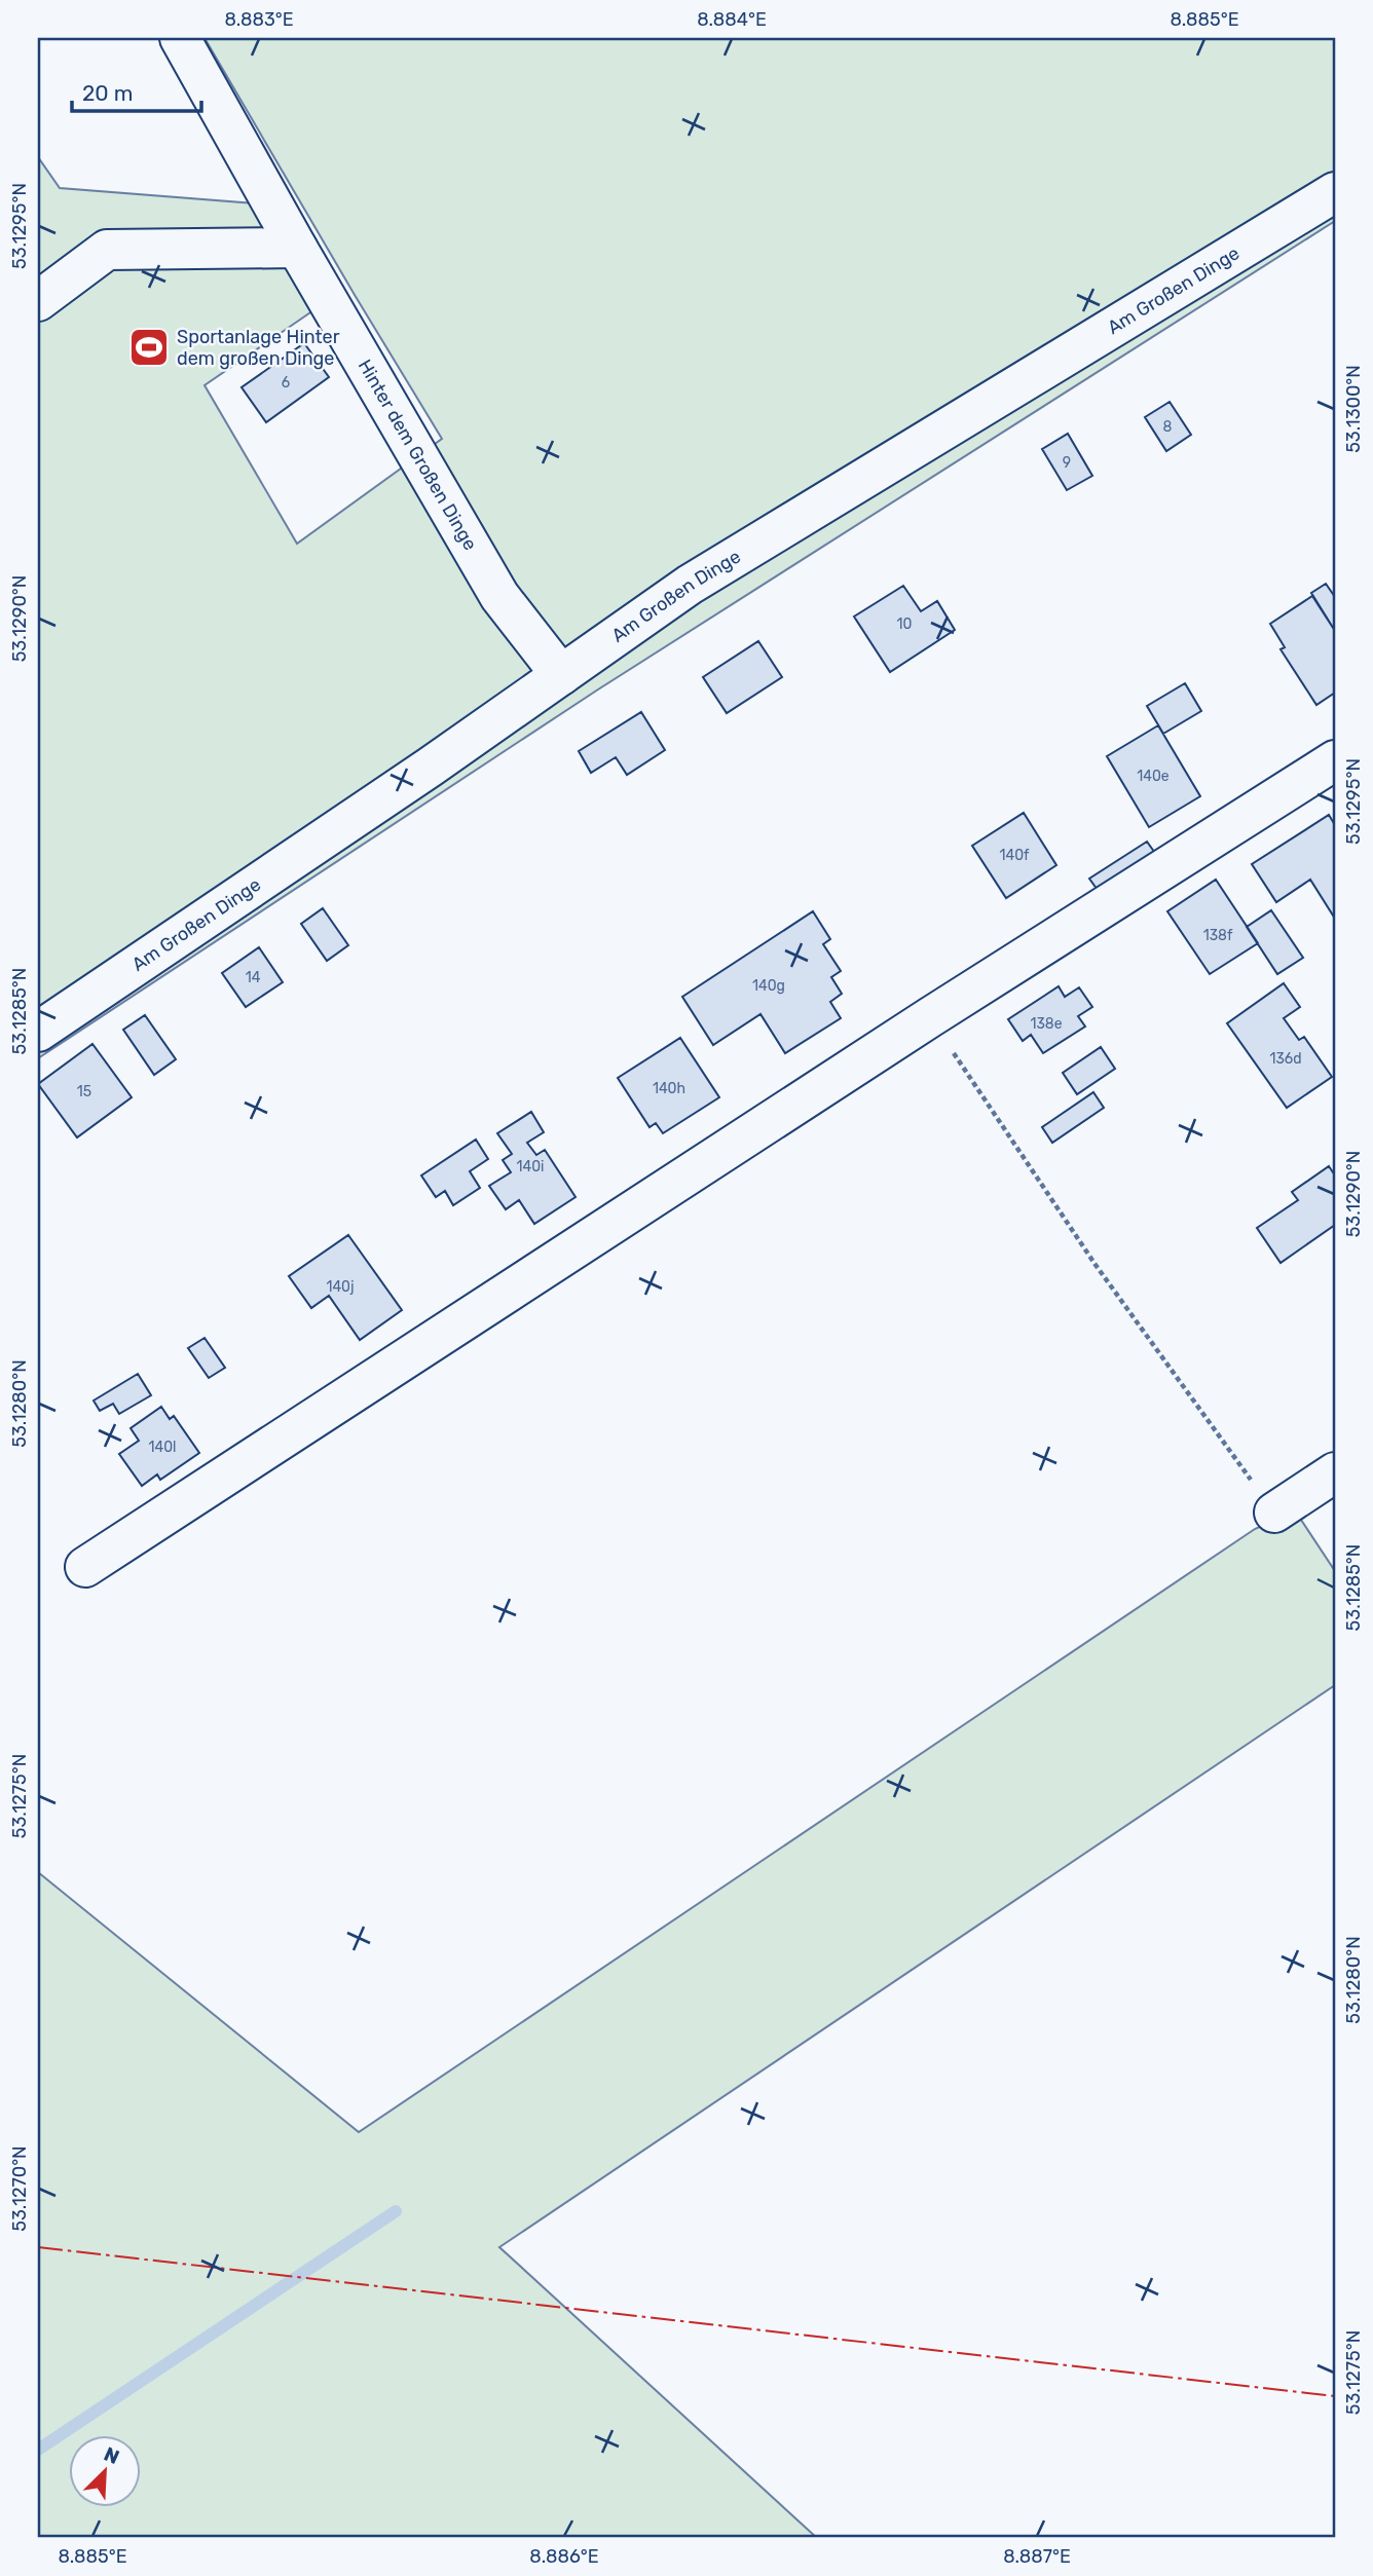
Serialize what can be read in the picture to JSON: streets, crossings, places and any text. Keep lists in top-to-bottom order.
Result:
{
  "streets": {
    "street": ["Am Großen Dinge", "Hinter dem Großen Dinge"]
  },
  "crossings": [
    ["Am Großen Dinge", "Hinter dem Großen Dinge"]
  ],
  "places": {
    "sports": ["Sportanlage Hinter dem großen Dinge"]
  },
  "house_numbers": [
    "6",
    "8",
    "9",
    "10",
    "140e",
    "140f",
    "138f",
    "14",
    "140g",
    "138e",
    "136d",
    "140h",
    "15",
    "140i",
    "140j",
    "140l"
  ],
  "scale_bar": "20 m",
  "north": "top right",
  "coordinates": [
    "8.883°E",
    "8.884°E",
    "8.885°E",
    "53.1295°N",
    "53.1300°N",
    "53.1290°N",
    "53.1285°N",
    "53.1280°N",
    "53.1275°N",
    "53.1270°N",
    "8.886°E",
    "8.887°E"
  ]
}
